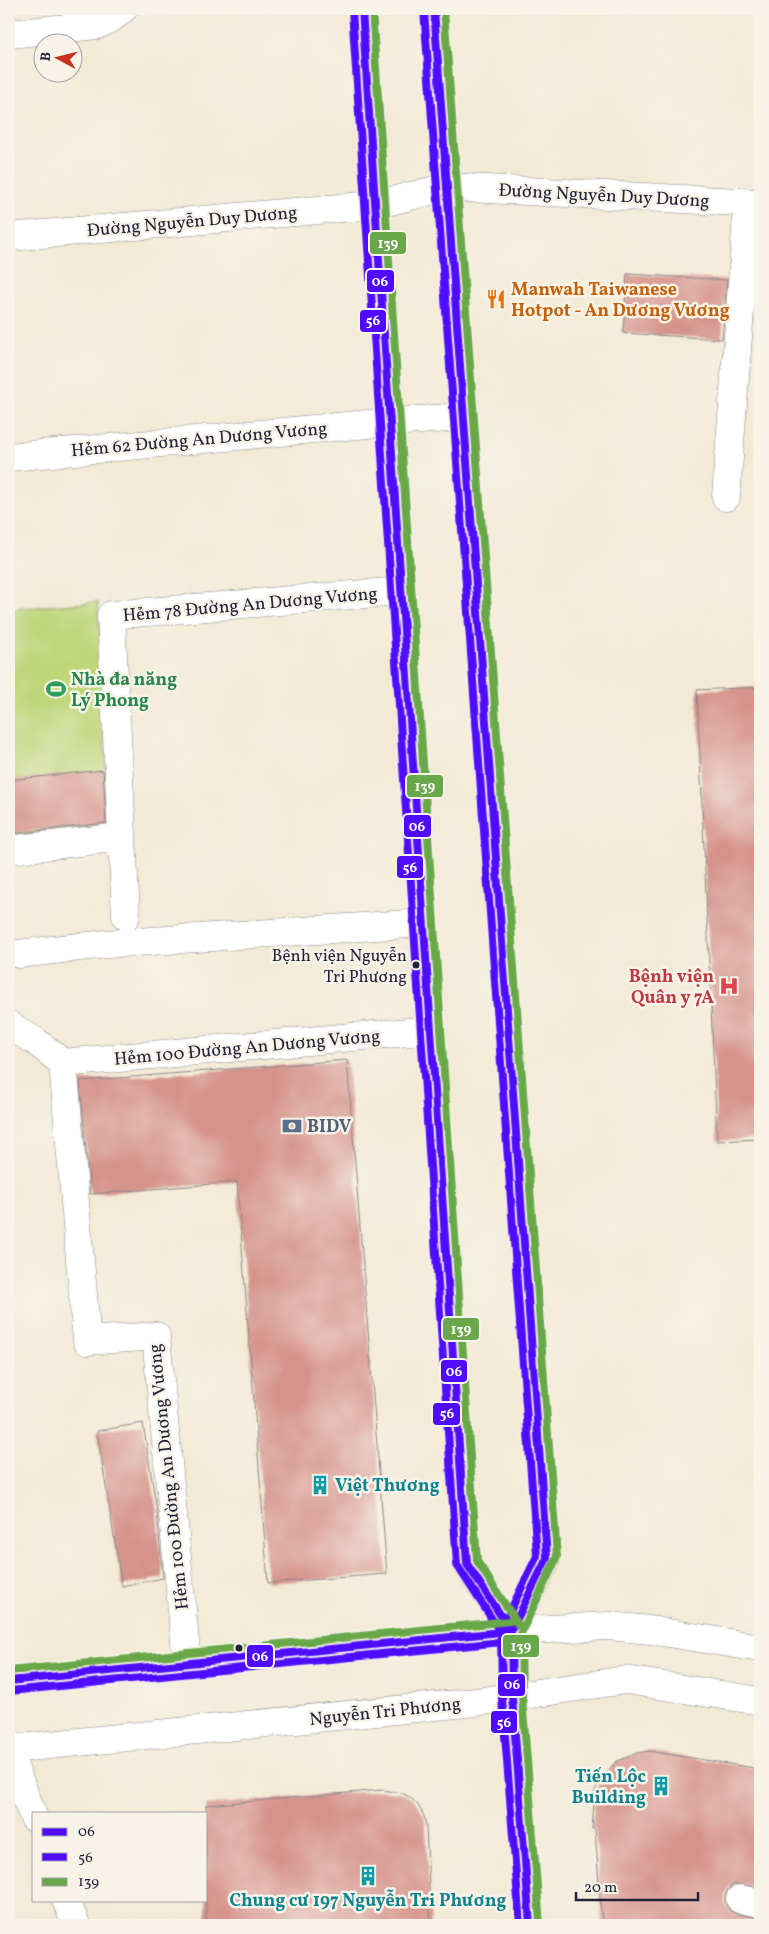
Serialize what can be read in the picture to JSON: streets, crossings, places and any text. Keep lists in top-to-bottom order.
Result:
{
  "streets": {
    "main road": [
      "Đường Nguyễn Duy Dương",
      "Hẻm 62 Đường An Dương Vương",
      "Hẻm 78 Đường An Dương Vương",
      "Hẻm 100 Đường An Dương Vương",
      "Nguyễn Tri Phương"
    ]
  },
  "places": {
    "restaurant": ["Manwah Taiwanese Hotpot - An Dương Vương"],
    "sports": ["Nhà đa năng Lý Phong"],
    "other": ["Bệnh viện Nguyễn Tri Phương"],
    "hospital": ["Bệnh viện Quân y 7A"],
    "bank": ["BIDV"],
    "building": ["Việt Thương", "Tiến Lộc Building", "Chung cư 197 Nguyễn Tri Phương"]
  },
  "lines": ["transit line 06", "transit line 139", "transit line 56"],
  "legend": ["06", "56", "139"],
  "scale_bar": "20 m",
  "north": "left"
}
